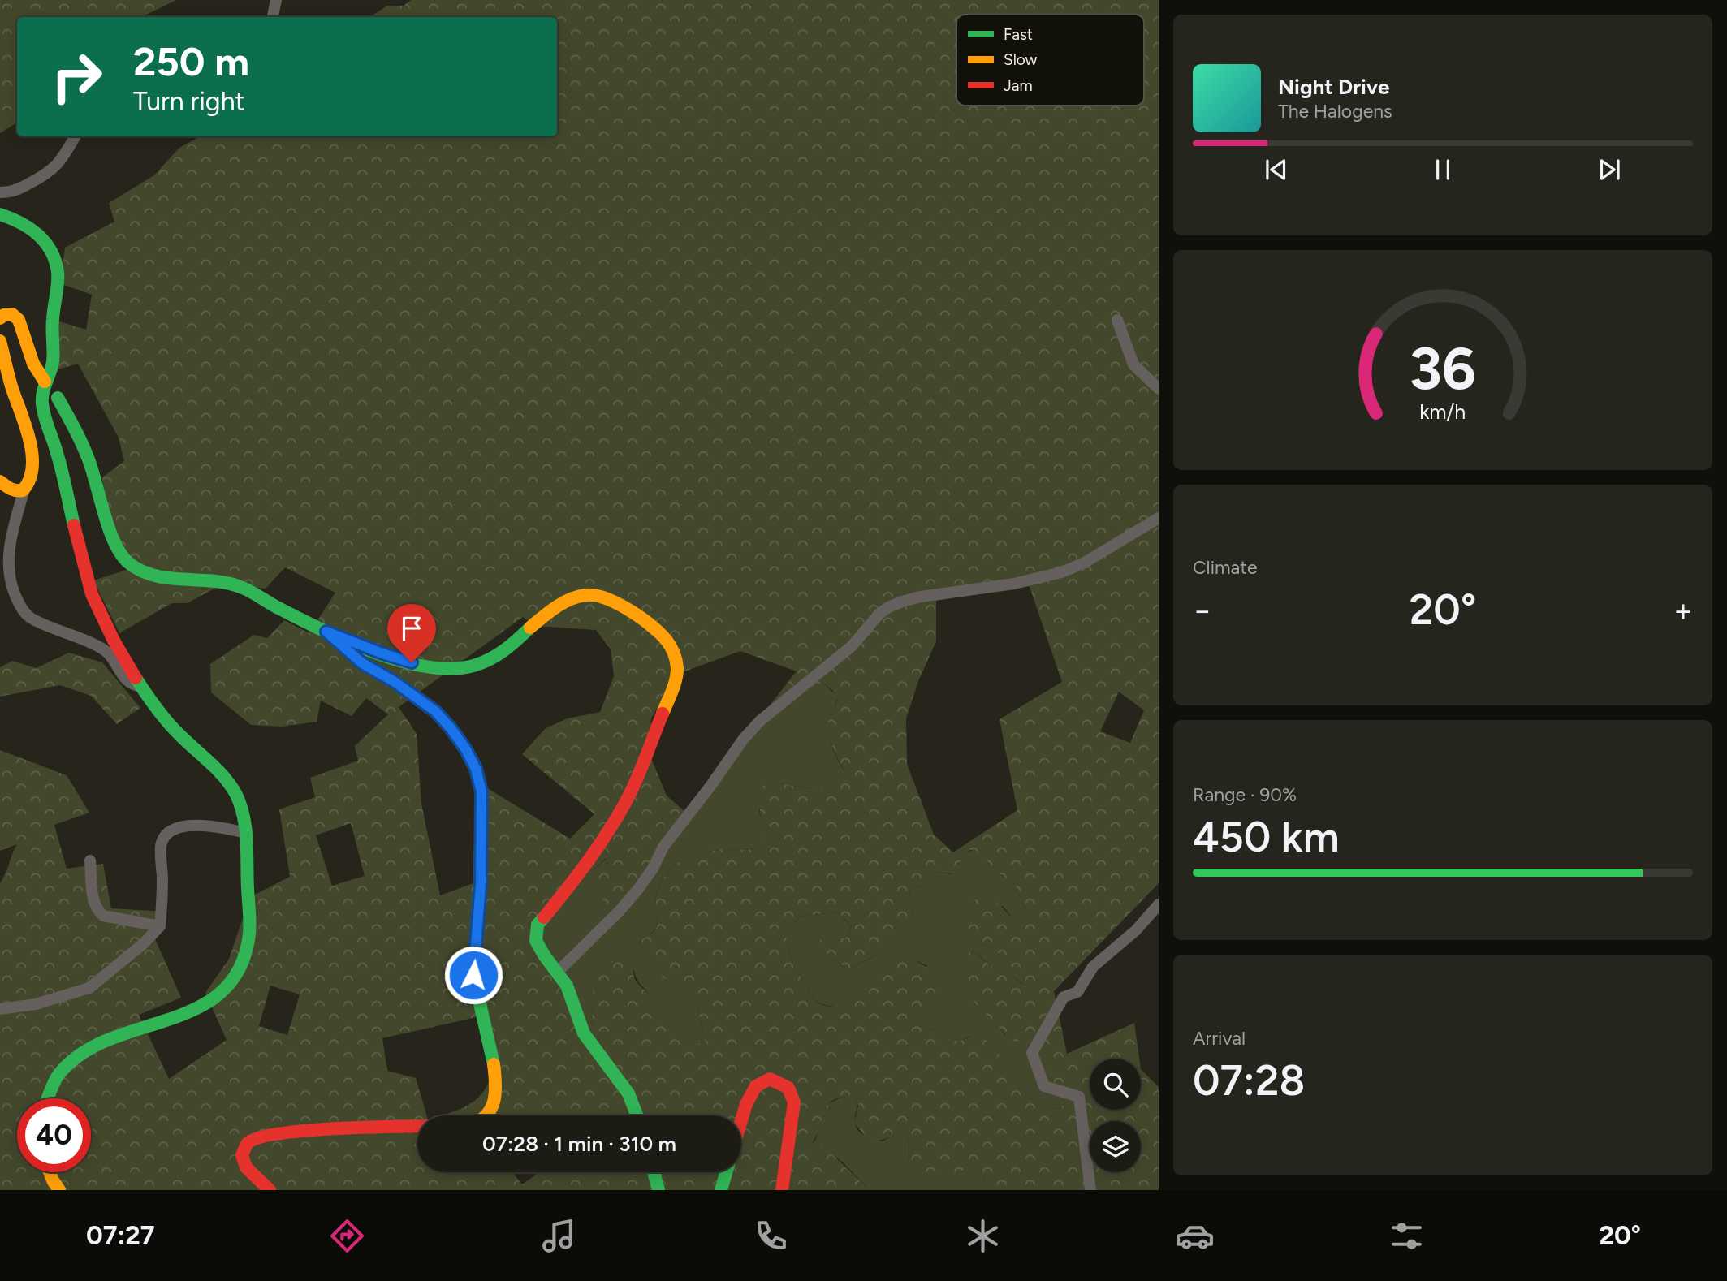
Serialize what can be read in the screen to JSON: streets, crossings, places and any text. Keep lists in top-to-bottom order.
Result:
{
  "legend": ["Fast", "Slow", "Jam"],
  "page": {
    "turn": ["250 m", "Turn right"],
    "song": ["Night Drive", "The Halogens"],
    "tile": [
      "Climate",
      ["Range · 90%", "450 km"],
      ["Arrival", "07:28"]
    ],
    "heat": ["−", "20°", "+"],
    "limit": "40",
    "trip": "07:28 · 1 min · 310 m",
    "tabs": ["07:27", "20°"],
    "gauge": ["36", "km/h"]
  }
}
